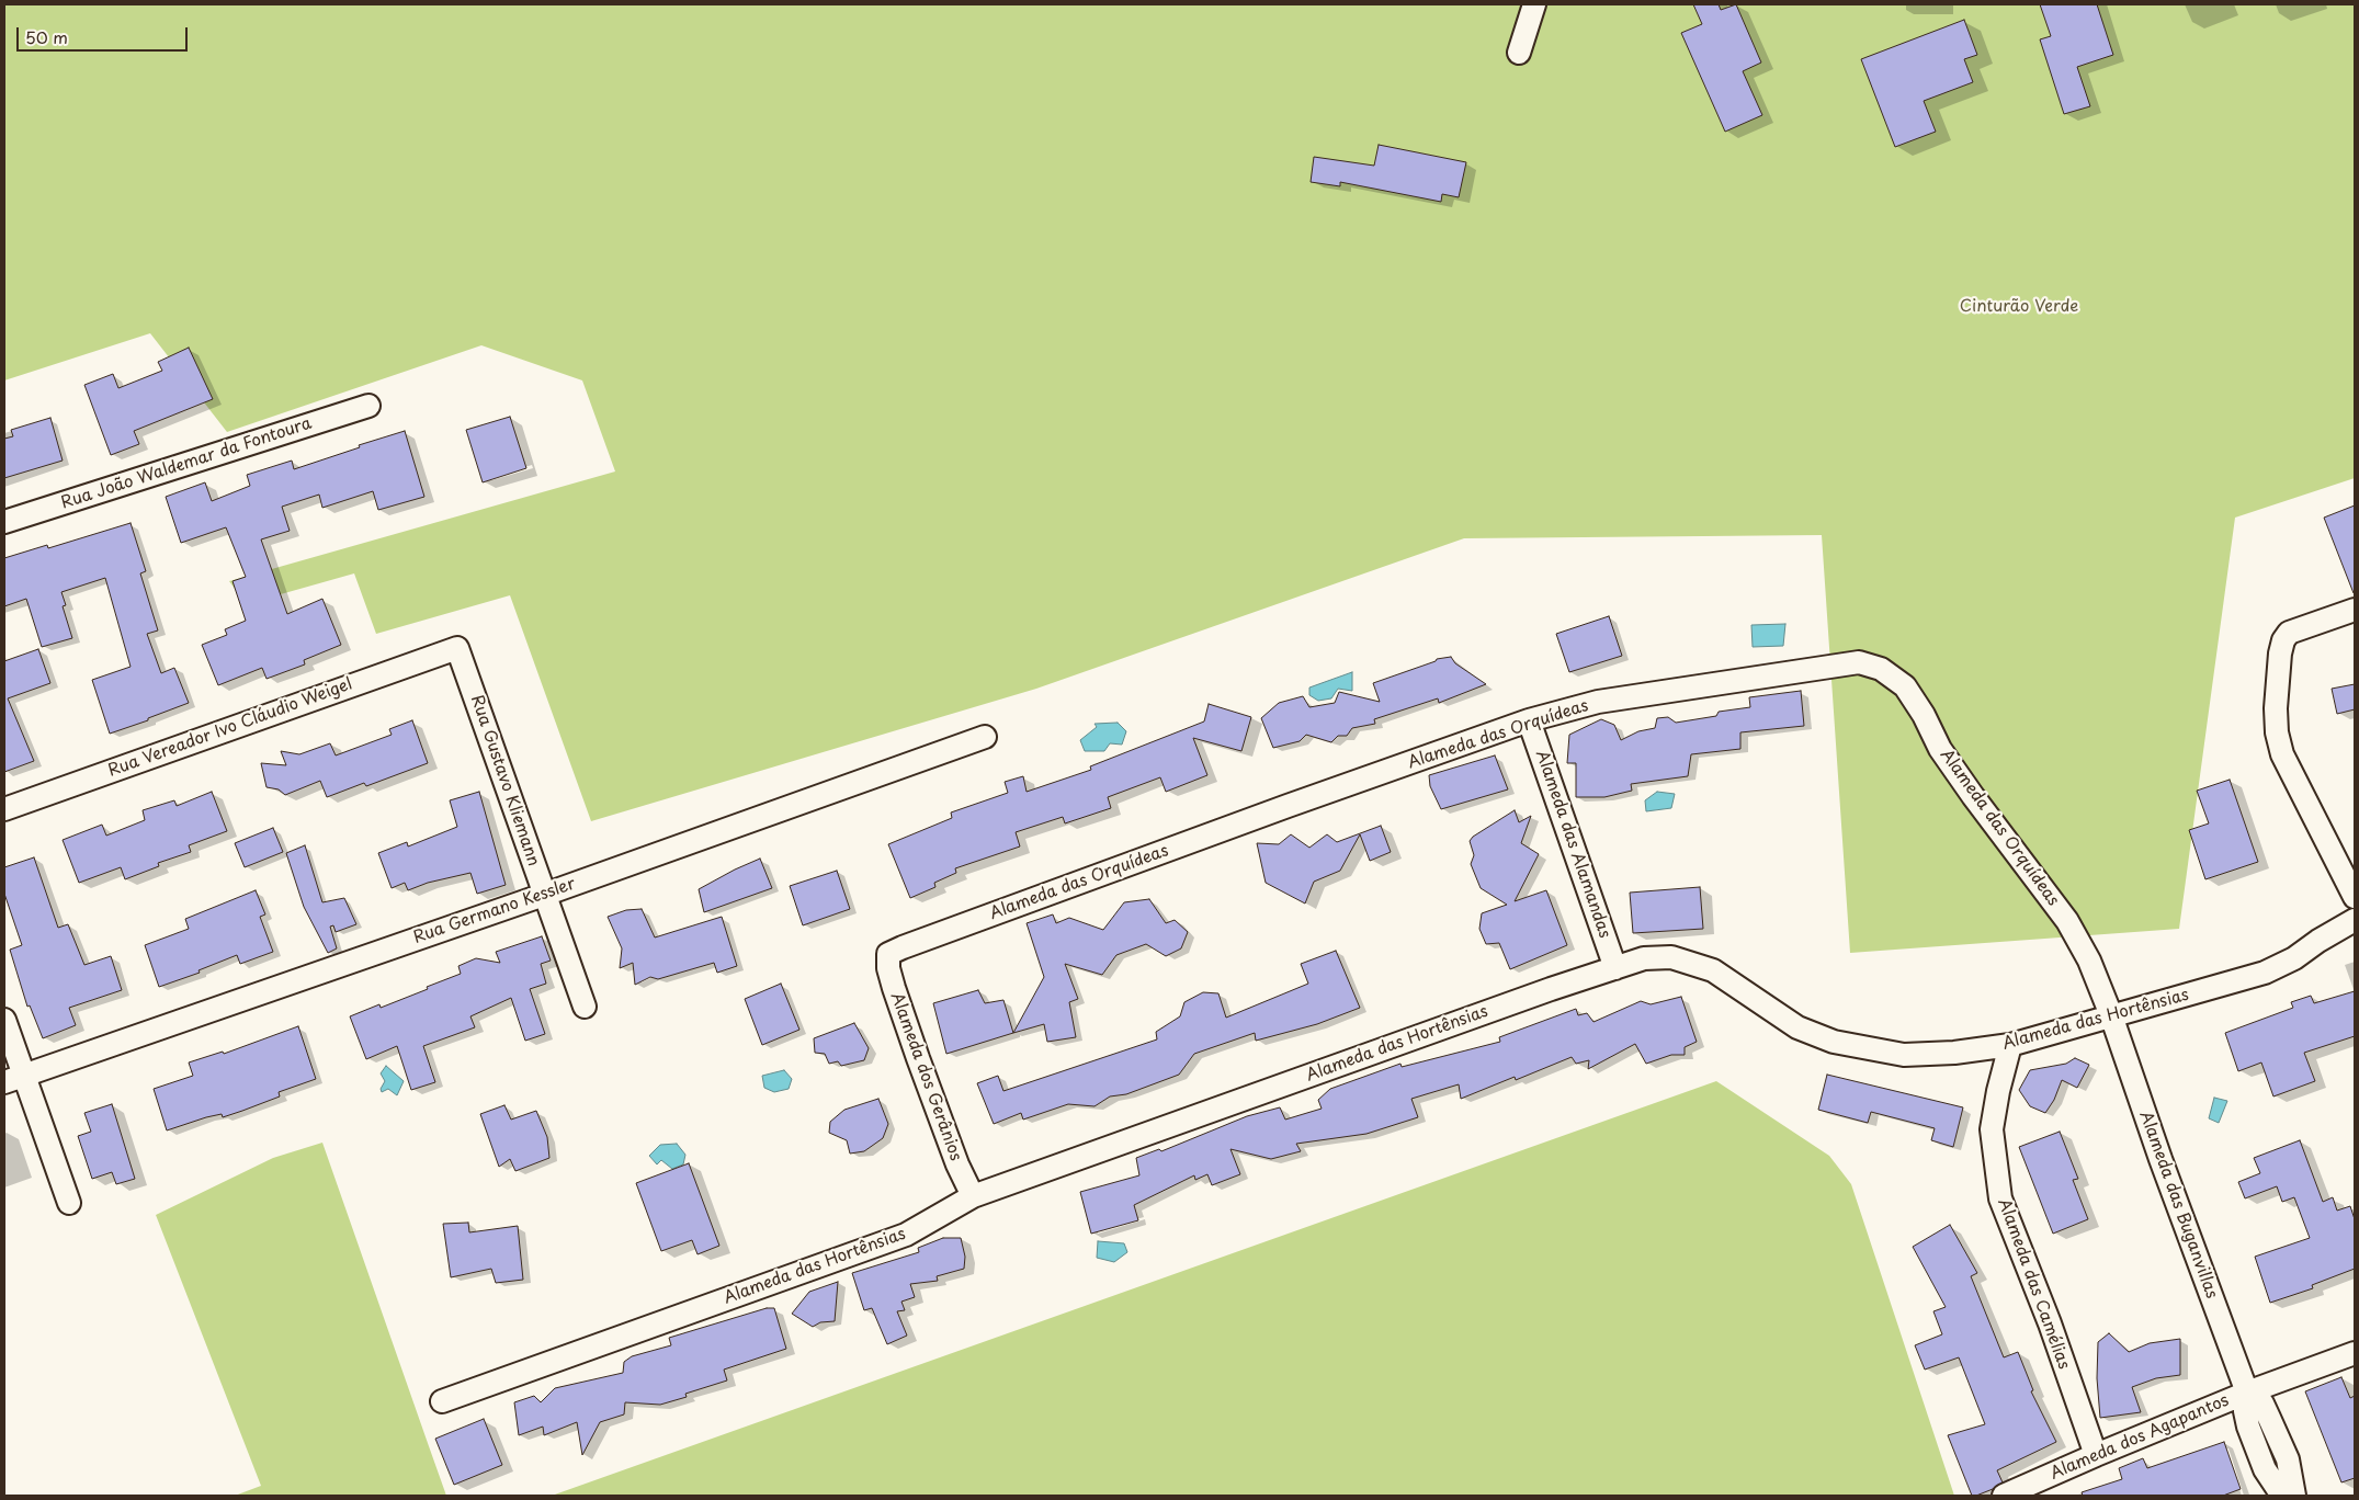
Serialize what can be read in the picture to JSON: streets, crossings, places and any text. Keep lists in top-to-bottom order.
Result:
{
  "streets": {
    "street": [
      "Rua João Waldemar da Fontoura",
      "Rua Vereador Ivo Cláudio Weigel",
      "Alameda das Orquídeas",
      "Rua Gustavo Kliemann",
      "Alameda das Alamandas",
      "Rua Germano Kessler",
      "Alameda das Hortênsias",
      "Alameda dos Gerânios",
      "Alameda das Buganvillas",
      "Alameda das Camélias",
      "Alameda dos Agapantos"
    ]
  },
  "crossings": [
    ["Rua Vereador Ivo Cláudio Weigel", "Rua Gustavo Kliemann"],
    ["Alameda das Orquídeas", "Alameda das Alamandas"],
    ["Alameda das Orquídeas", "Alameda das Hortênsias"],
    ["Alameda das Orquídeas", "Alameda dos Gerânios"],
    ["Alameda das Orquídeas", "Alameda das Buganvillas"],
    ["Rua Gustavo Kliemann", "Rua Germano Kessler"],
    ["Alameda das Alamandas", "Alameda das Hortênsias"],
    ["Alameda das Hortênsias", "Alameda dos Gerânios"],
    ["Alameda das Hortênsias", "Alameda das Buganvillas"],
    ["Alameda das Hortênsias", "Alameda das Camélias"],
    ["Alameda das Buganvillas", "Alameda dos Agapantos"],
    ["Alameda das Camélias", "Alameda dos Agapantos"]
  ],
  "parks": ["Cinturão Verde"],
  "scale_bar": "50 m"
}
